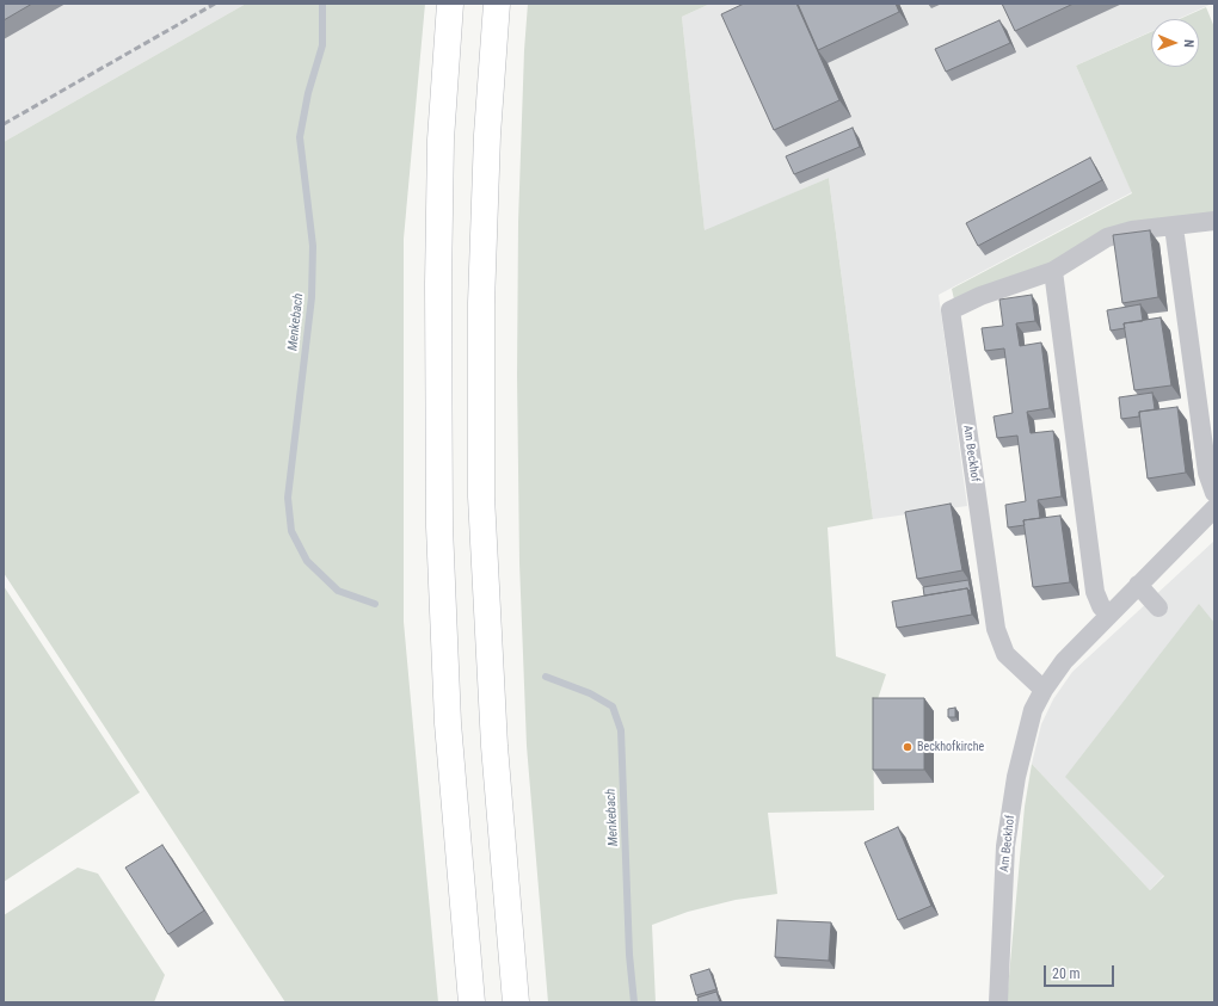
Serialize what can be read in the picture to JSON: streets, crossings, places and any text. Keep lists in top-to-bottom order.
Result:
{
  "streets": {
    "street": ["Am Beckhof"]
  },
  "water": ["Menkebach"],
  "places": ["Beckhofkirche"],
  "scale_bar": "20 m",
  "north": "right"
}
